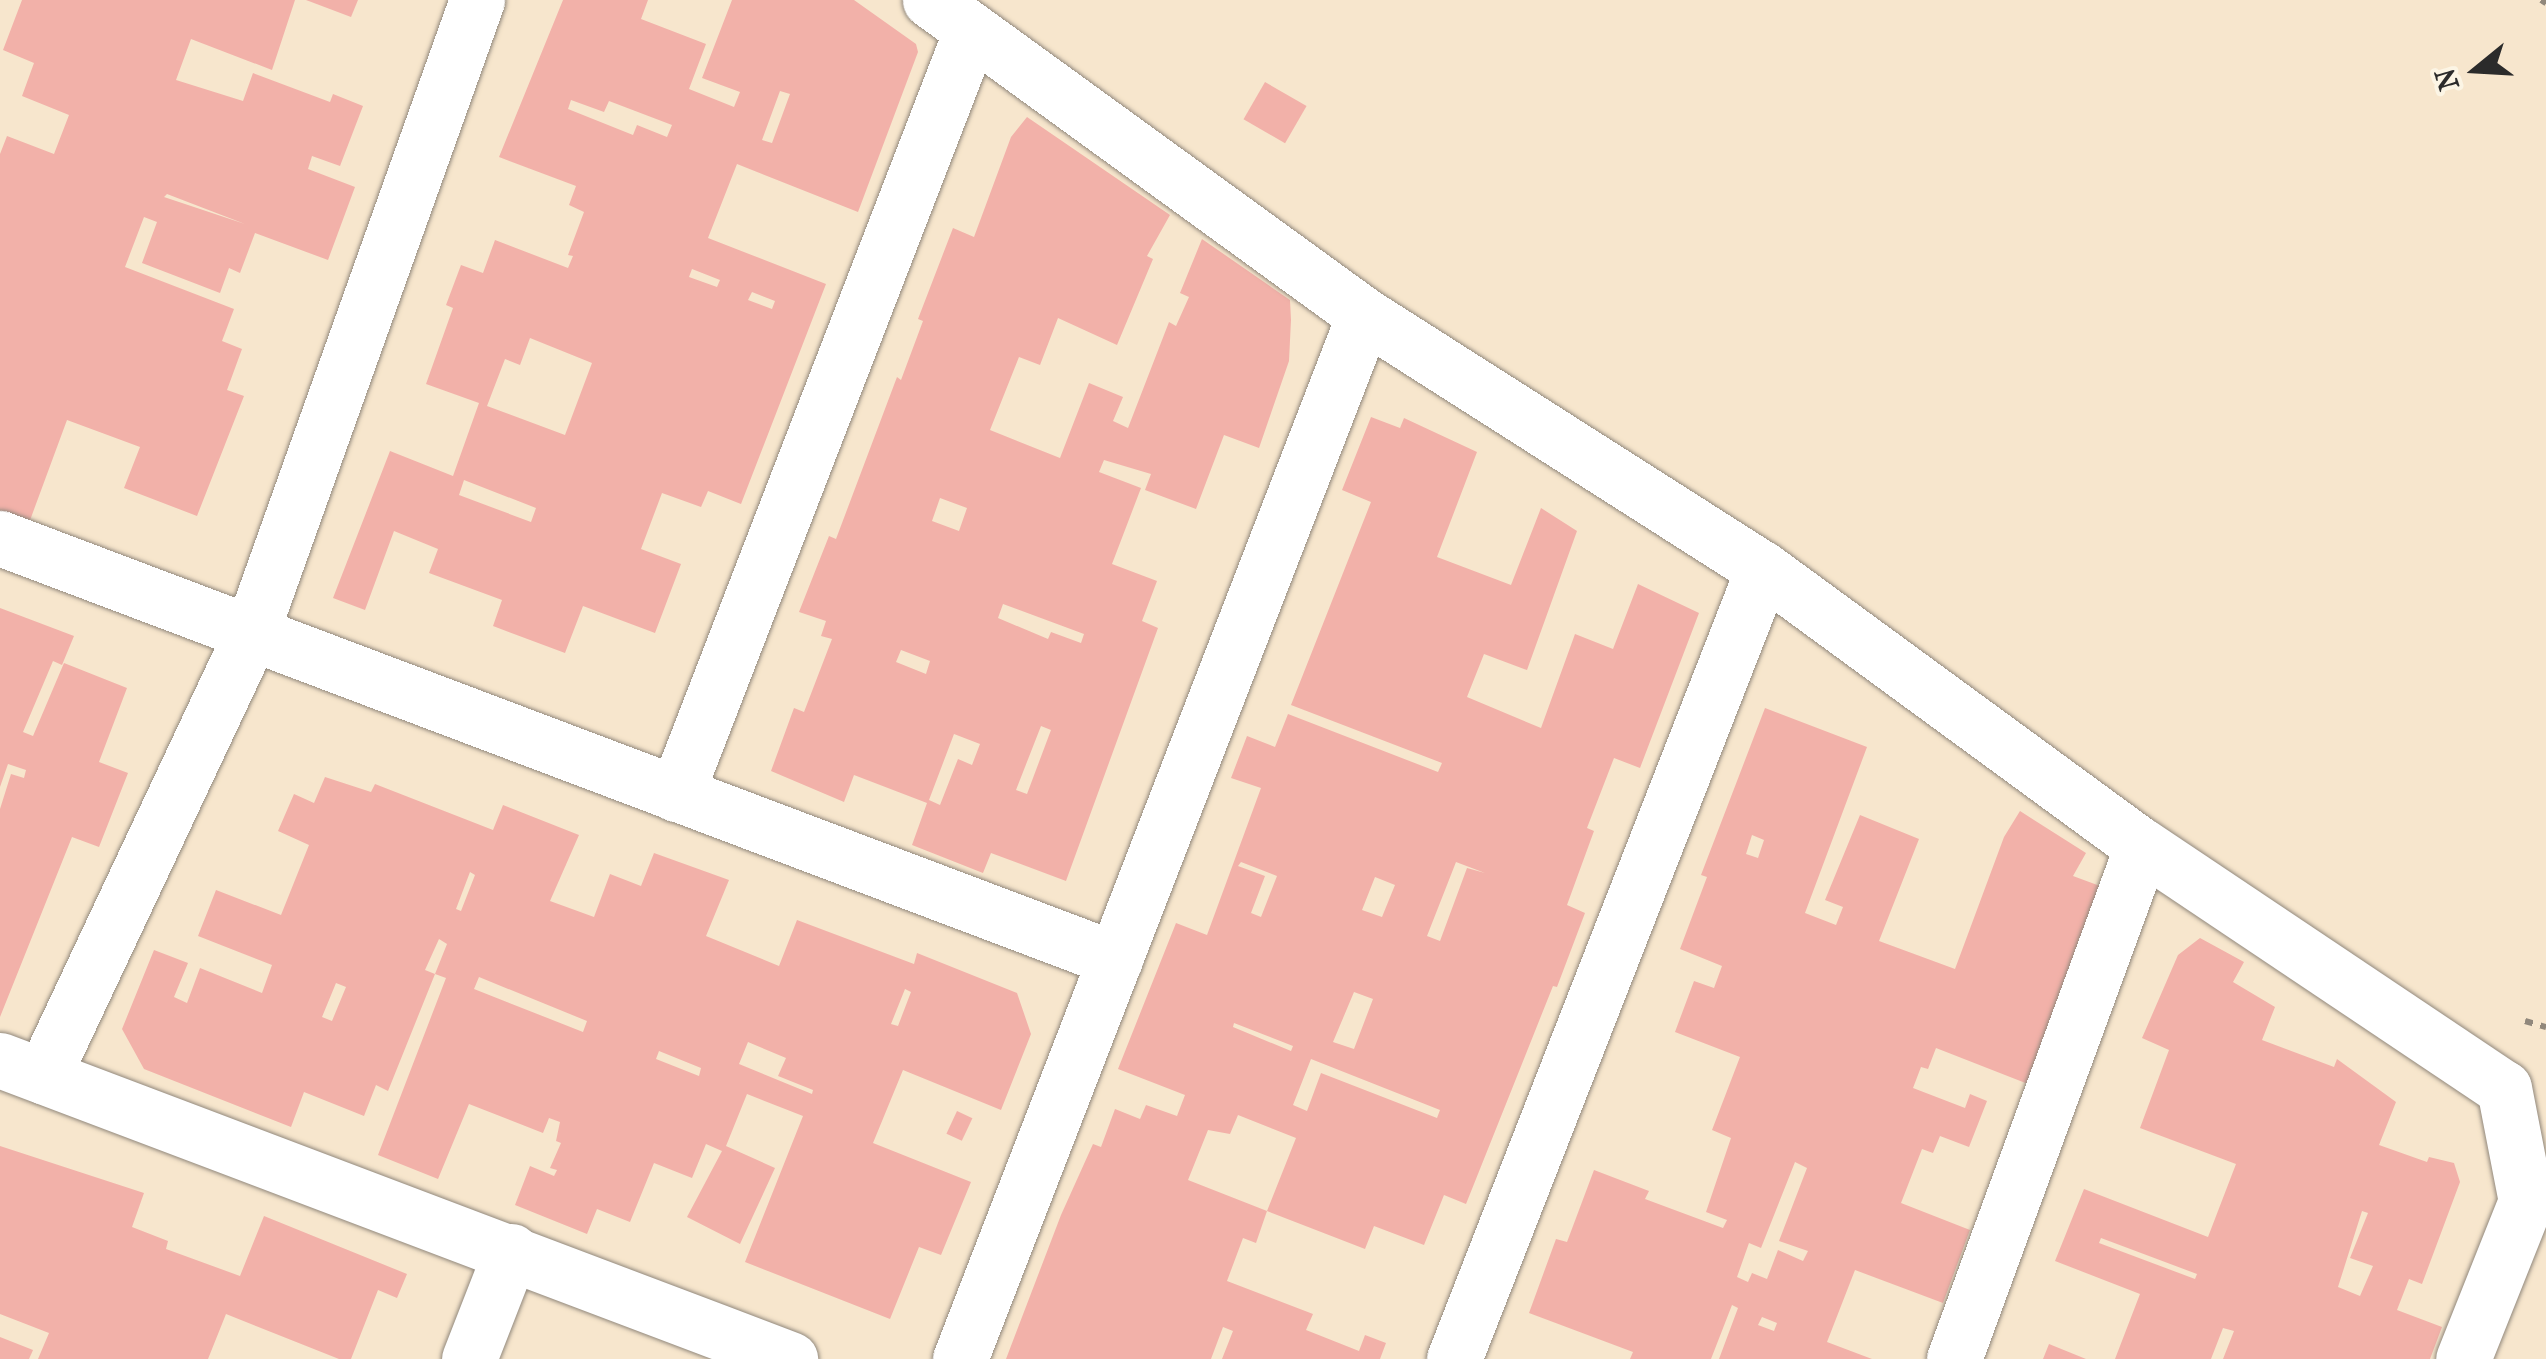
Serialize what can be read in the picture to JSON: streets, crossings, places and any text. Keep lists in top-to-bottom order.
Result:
{
  "north": "left"
}
